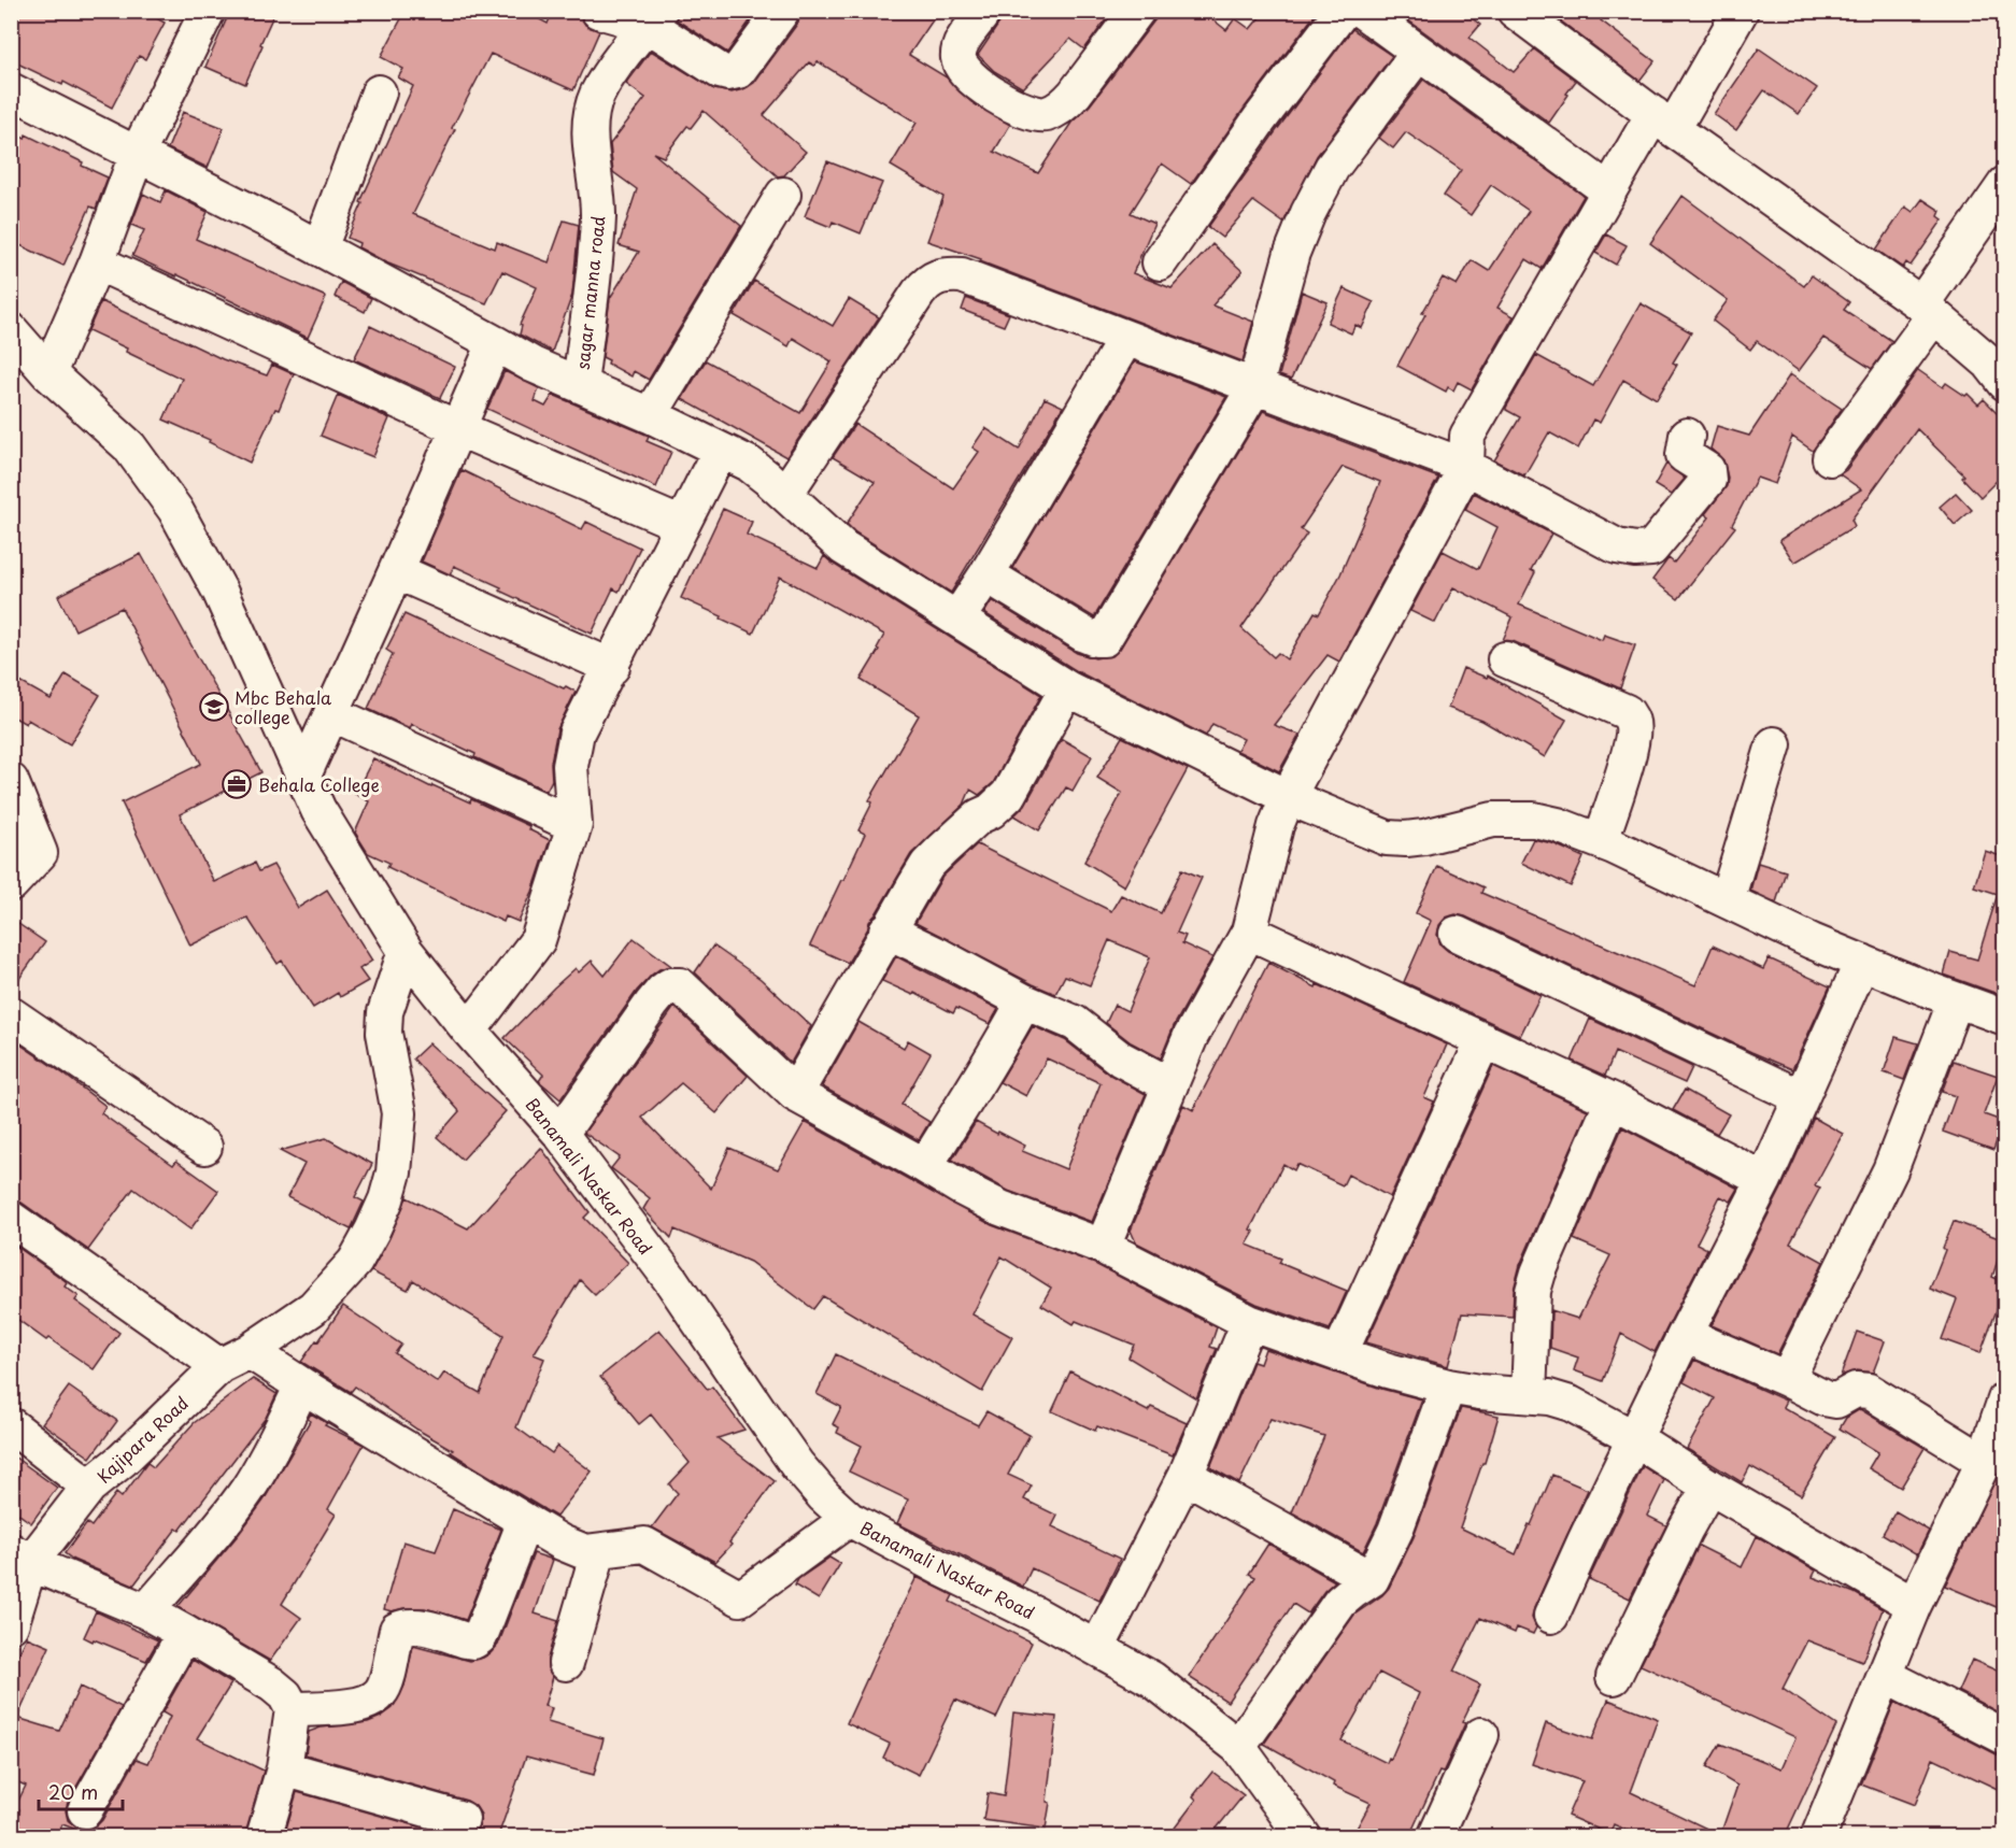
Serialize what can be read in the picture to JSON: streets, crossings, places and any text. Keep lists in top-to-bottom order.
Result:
{
  "streets": {
    "street": ["sagar manna road", "Banamali Naskar Road", "Kajipara Road"]
  },
  "crossings": [
    ["Banamali Naskar Road", "Kajipara Road"]
  ],
  "places": {
    "school or university": ["Mbc Behala college"],
    "office": ["Behala College"]
  },
  "scale_bar": "20 m"
}
